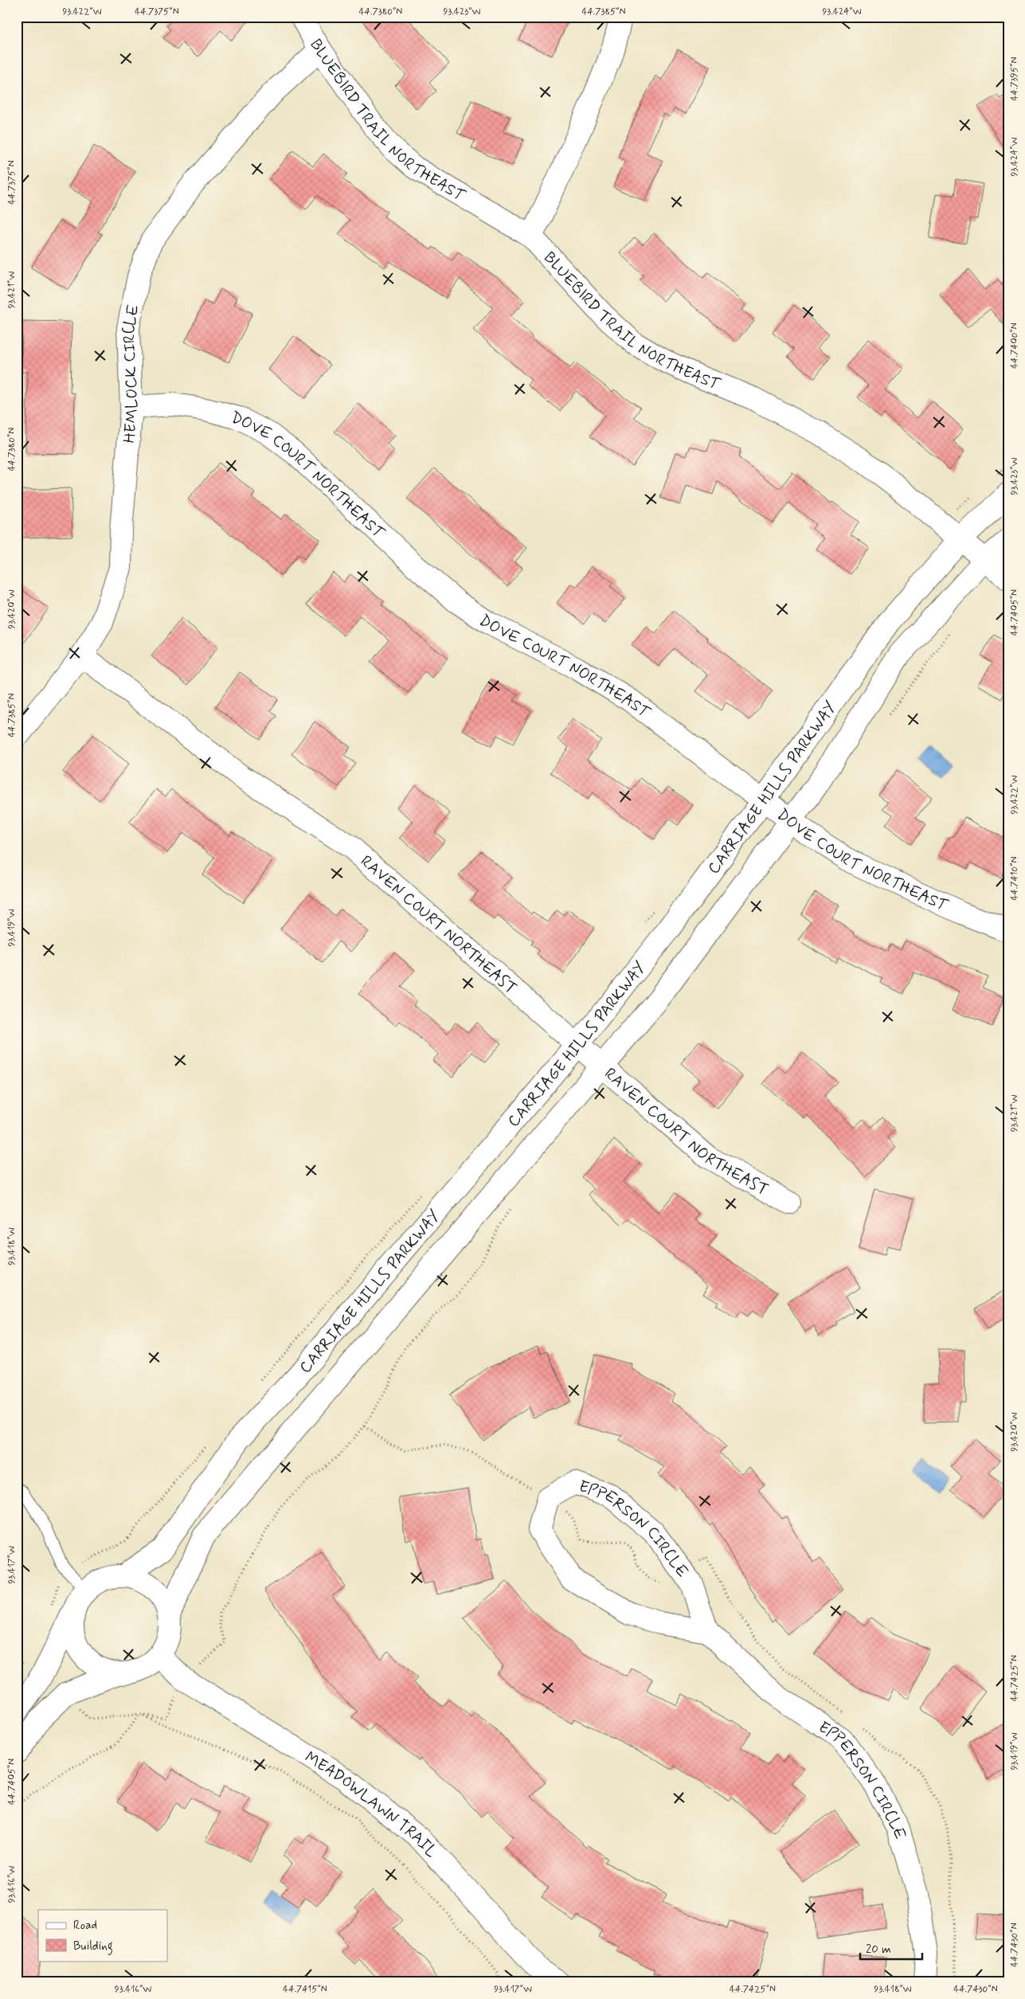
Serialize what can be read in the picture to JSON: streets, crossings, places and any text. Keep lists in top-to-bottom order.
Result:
{
  "streets": {
    "street": [
      "BLUEBIRD TRAIL NORTHEAST",
      "HEMLOCK CIRCLE",
      "DOVE COURT NORTHEAST",
      "CARRIAGE HILLS PARKWAY",
      "RAVEN COURT NORTHEAST",
      "EPPERSON CIRCLE",
      "MEADOWLAWN TRAIL"
    ]
  },
  "crossings": [
    ["BLUEBIRD TRAIL NORTHEAST", "HEMLOCK CIRCLE"],
    ["BLUEBIRD TRAIL NORTHEAST", "CARRIAGE HILLS PARKWAY"],
    ["HEMLOCK CIRCLE", "DOVE COURT NORTHEAST"],
    ["HEMLOCK CIRCLE", "RAVEN COURT NORTHEAST"],
    ["DOVE COURT NORTHEAST", "CARRIAGE HILLS PARKWAY"],
    ["CARRIAGE HILLS PARKWAY", "RAVEN COURT NORTHEAST"],
    ["CARRIAGE HILLS PARKWAY", "MEADOWLAWN TRAIL"]
  ],
  "legend": ["Road", "Building"],
  "scale_bar": "20 m",
  "coordinates": [
    "93.422°W",
    "44.7375°N",
    "44.7380°N",
    "93.423°W",
    "44.7385°N",
    "93.424°W",
    "44.7395°N",
    "93.421°W",
    "44.7400°N",
    "93.420°W",
    "44.7405°N",
    "44.7410°N",
    "93.419°W",
    "93.418°W",
    "93.417°W",
    "44.7425°N",
    "93.416°W",
    "44.7430°N",
    "44.7415°N"
  ]
}
